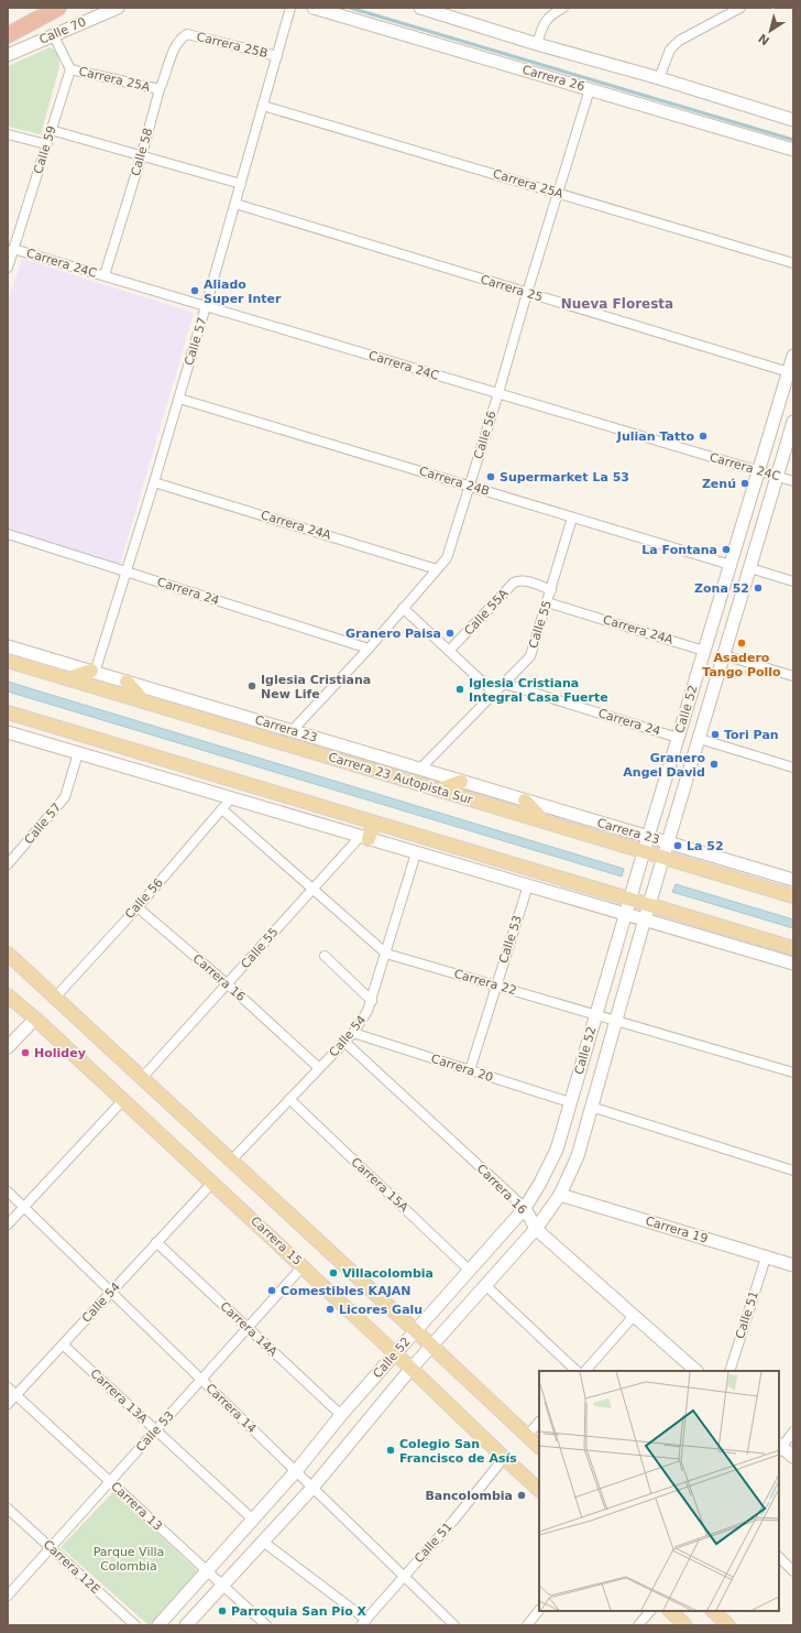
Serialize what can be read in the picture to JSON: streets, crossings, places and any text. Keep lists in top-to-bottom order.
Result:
{
  "streets": {
    "main road": ["Carrera 23 Autopista Sur", "Carrera 15"],
    "street": [
      "Calle 70",
      "Carrera 25B",
      "Carrera 26",
      "Carrera 25A",
      "Calle 59",
      "Calle 58",
      "Carrera 24C",
      "Carrera 25",
      "Calle 57",
      "Calle 56",
      "Carrera 24B",
      "Carrera 24A",
      "Carrera 24",
      "Calle 55A",
      "Calle 55",
      "Calle 52",
      "Carrera 23",
      "Calle 53",
      "Carrera 16",
      "Carrera 22",
      "Calle 54",
      "Carrera 20",
      "Carrera 15A",
      "Carrera 19",
      "Calle 51",
      "Carrera 14A",
      "Carrera 13A",
      "Carrera 14",
      "Carrera 13",
      "Carrera 12E"
    ]
  },
  "crossings": [
    ["Carrera 25B", "Calle 58"],
    ["Carrera 25B", "Calle 57"],
    ["Carrera 26", "Calle 56"],
    ["Carrera 25A", "Calle 59"],
    ["Carrera 25A", "Calle 58"],
    ["Carrera 25A", "Calle 57"],
    ["Carrera 25A", "Calle 56"],
    ["Calle 59", "Carrera 24C"],
    ["Calle 58", "Carrera 24C"],
    ["Carrera 24C", "Calle 57"],
    ["Carrera 24C", "Calle 56"],
    ["Carrera 24C", "Calle 52"],
    ["Carrera 25", "Calle 57"],
    ["Carrera 25", "Calle 56"],
    ["Carrera 25", "Calle 52"],
    ["Calle 57", "Carrera 24B"],
    ["Calle 57", "Carrera 24A"],
    ["Calle 57", "Carrera 24"],
    ["Calle 57", "Carrera 23"],
    ["Calle 56", "Carrera 24B"],
    ["Calle 56", "Carrera 24A"],
    ["Calle 56", "Carrera 24"],
    ["Calle 56", "Carrera 23"],
    ["Calle 56", "Carrera 16"],
    ["Calle 56", "Carrera 22"],
    ["Carrera 24B", "Calle 55"],
    ["Carrera 24B", "Calle 52"],
    ["Carrera 24A", "Calle 55"],
    ["Carrera 24A", "Calle 52"],
    ["Carrera 24", "Calle 55"],
    ["Carrera 24", "Calle 52"],
    ["Calle 55A", "Calle 55"],
    ["Calle 55", "Carrera 23"],
    ["Calle 55", "Carrera 16"],
    ["Calle 55", "Carrera 22"],
    ["Calle 52", "Carrera 23"],
    ["Calle 52", "Carrera 23 Autopista Sur"],
    ["Calle 52", "Carrera 16"],
    ["Calle 52", "Carrera 22"],
    ["Calle 52", "Carrera 20"],
    ["Calle 52", "Carrera 15A"],
    ["Calle 52", "Carrera 19"],
    ["Calle 52", "Carrera 15"],
    ["Calle 52", "Carrera 14A"],
    ["Calle 52", "Carrera 13A"],
    ["Calle 52", "Carrera 14"],
    ["Calle 52", "Carrera 13"],
    ["Calle 53", "Carrera 22"],
    ["Calle 53", "Carrera 20"],
    ["Calle 53", "Carrera 15"],
    ["Calle 53", "Carrera 14A"],
    ["Calle 53", "Carrera 13A"],
    ["Calle 53", "Carrera 14"],
    ["Calle 53", "Carrera 13"],
    ["Calle 53", "Carrera 12E"],
    ["Carrera 16", "Calle 54"],
    ["Carrera 22", "Calle 54"],
    ["Calle 54", "Carrera 20"],
    ["Calle 54", "Carrera 15A"],
    ["Calle 54", "Carrera 15"],
    ["Calle 54", "Carrera 14A"],
    ["Calle 54", "Carrera 13A"],
    ["Calle 54", "Carrera 14"],
    ["Calle 54", "Carrera 13"],
    ["Carrera 19", "Calle 51"],
    ["Carrera 15", "Calle 51"],
    ["Calle 51", "Carrera 14"]
  ],
  "districts": ["Nueva Floresta"],
  "parks": ["Parque Villa Colombia"],
  "places": [
    "Aliado Super Inter",
    "Julian Tatto",
    "Supermarket La 53",
    "Zenú",
    "La Fontana",
    "Zona 52",
    "Granero Paisa",
    "Asadero Tango Pollo",
    "Iglesia Cristiana New Life",
    "Iglesia Cristiana Integral Casa Fuerte",
    "Tori Pan",
    "Granero Angel David",
    "La 52",
    "Holidey",
    "Villacolombia",
    "Comestibles KAJAN",
    "Licores Galu",
    "Colegio San Francisco de Asís",
    "Bancolombia",
    "Parroquia San Pio X"
  ],
  "north": "bottom left"
}
